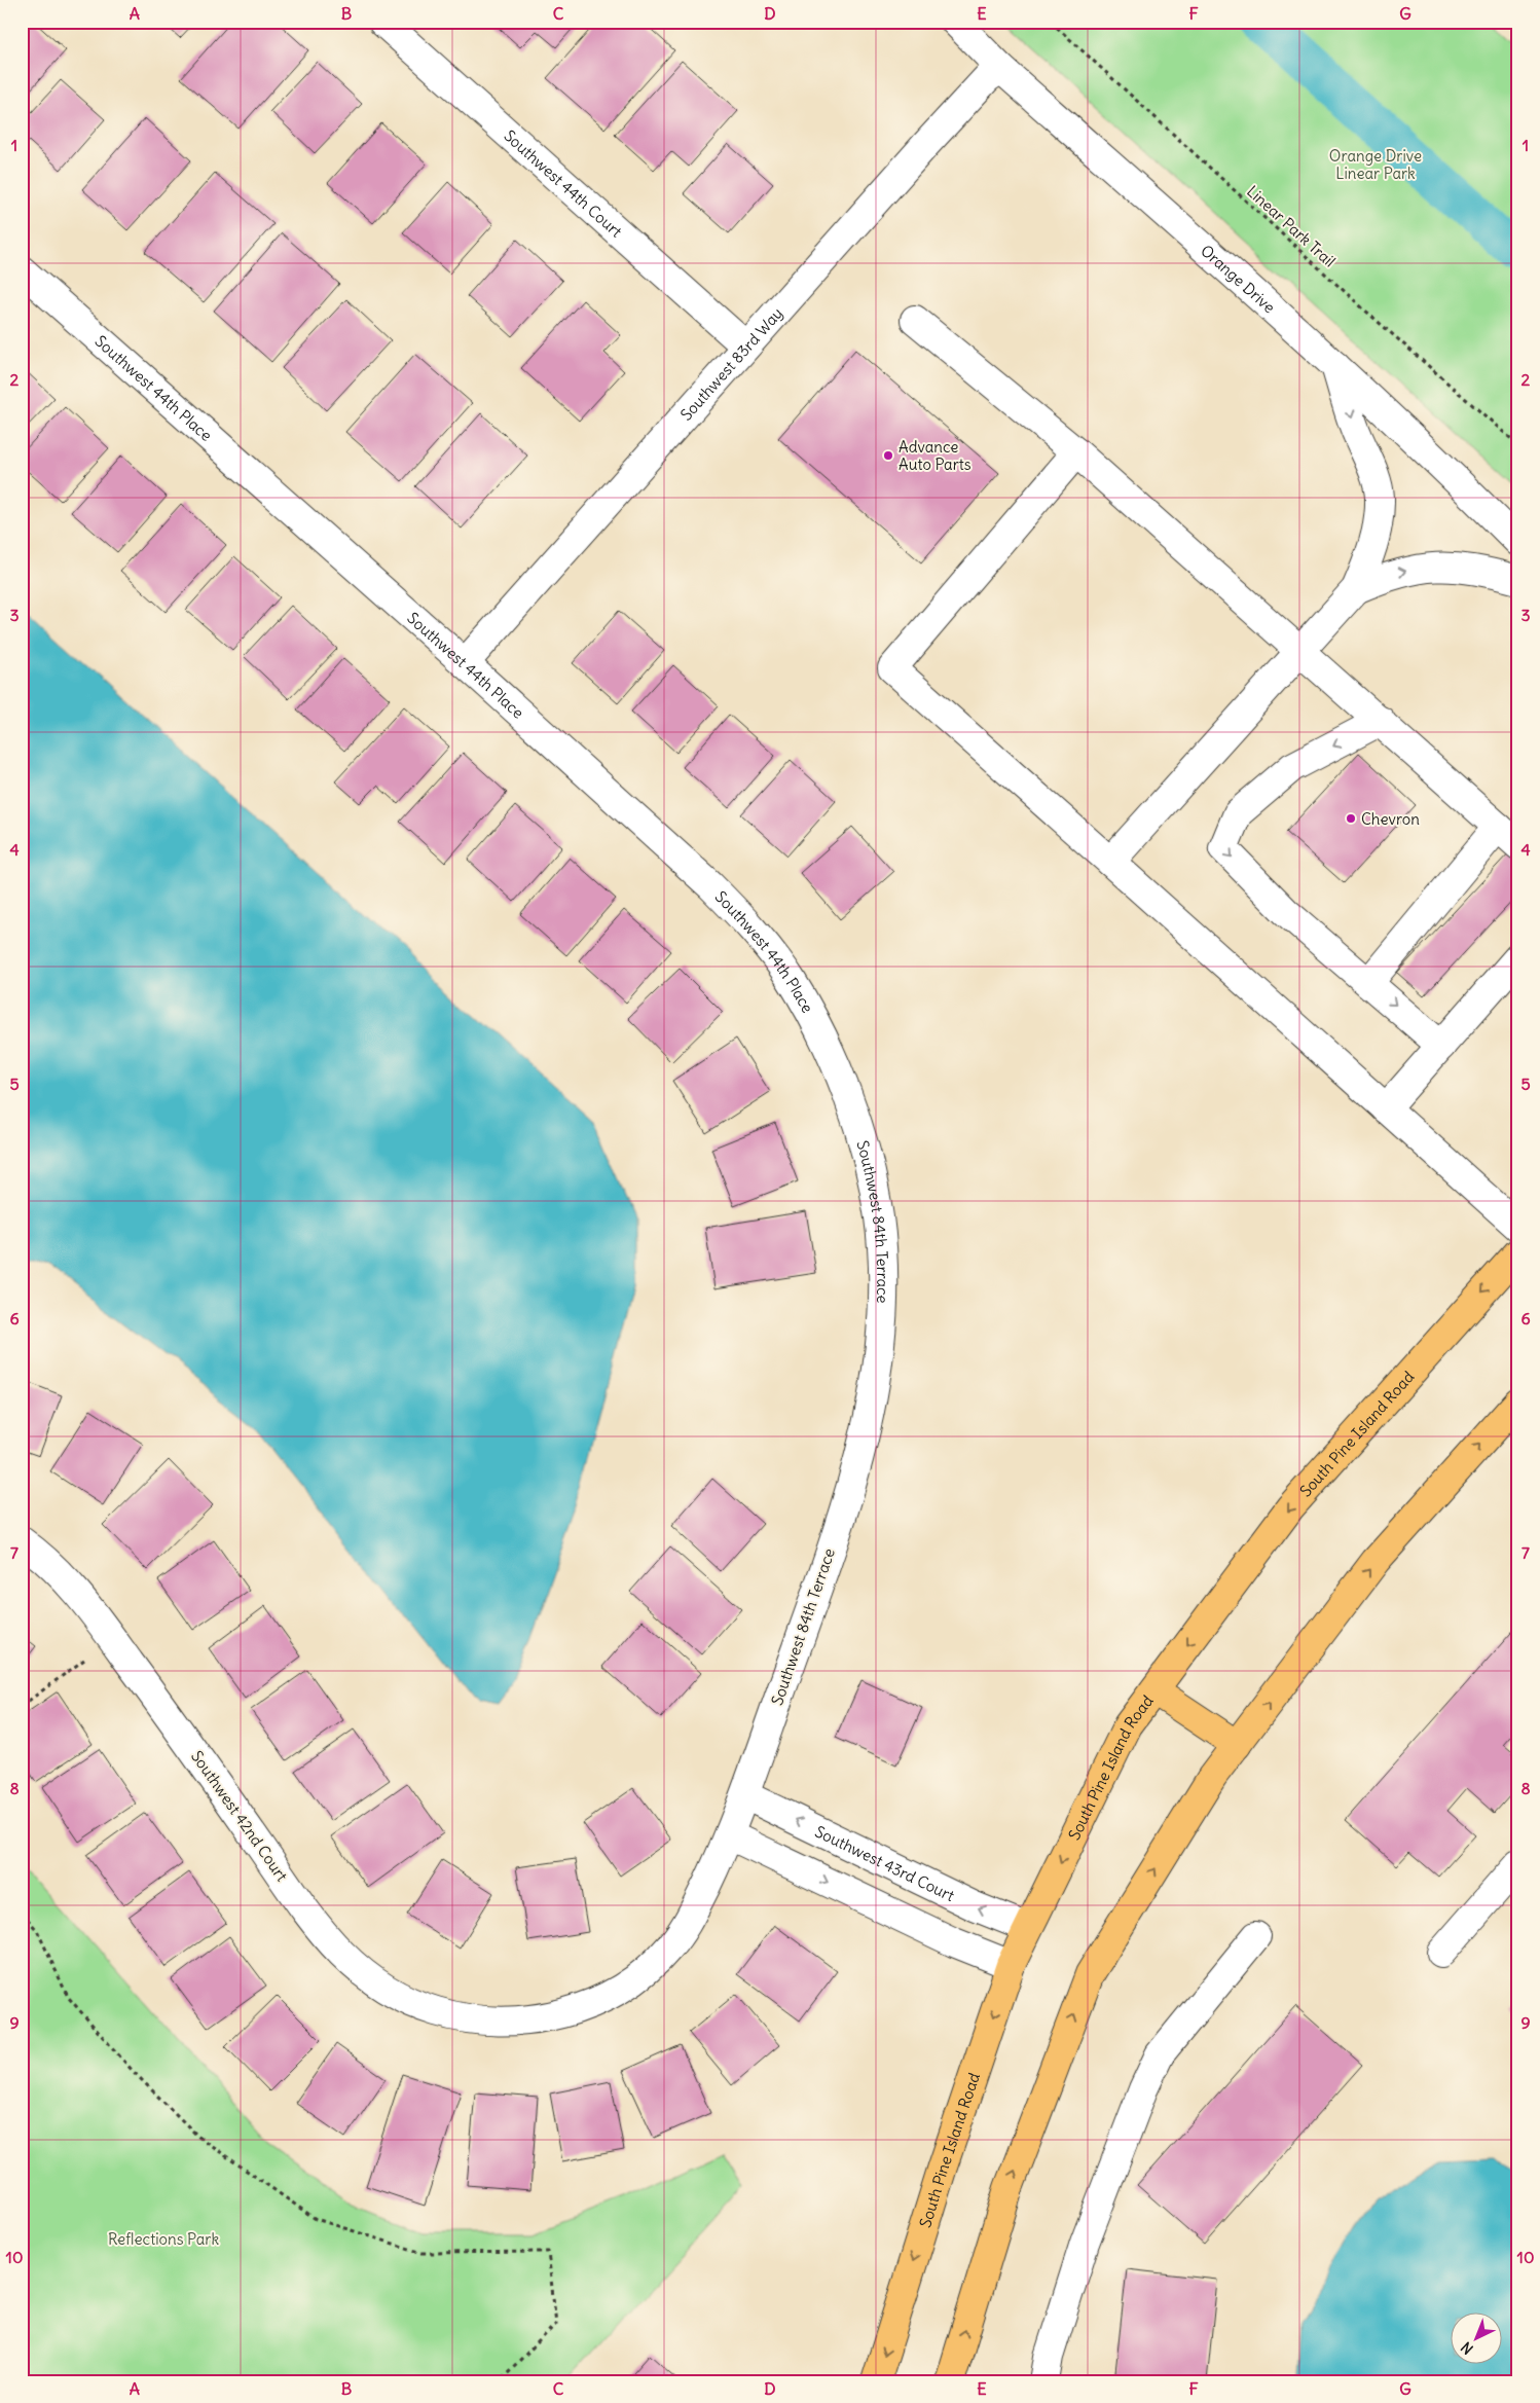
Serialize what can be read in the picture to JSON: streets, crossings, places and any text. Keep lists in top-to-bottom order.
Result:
{
  "streets": {
    "main road": ["South Pine Island Road"],
    "street": [
      "Southwest 44th Court",
      "Orange Drive",
      "Southwest 83rd Way",
      "Southwest 44th Place",
      "Southwest 84th Terrace",
      "Southwest 42nd Court",
      "Southwest 43rd Court"
    ],
    "path": ["Linear Park Trail"]
  },
  "crossings": [
    ["Southwest 44th Court", "Southwest 83rd Way"],
    ["Orange Drive", "Southwest 83rd Way"],
    ["Southwest 83rd Way", "Southwest 44th Place"],
    ["Southwest 44th Place", "Southwest 84th Terrace"],
    ["Southwest 84th Terrace", "Southwest 42nd Court"],
    ["Southwest 84th Terrace", "Southwest 43rd Court"],
    ["South Pine Island Road", "Southwest 43rd Court"]
  ],
  "parks": ["Orange Drive Linear Park", "Reflections Park"],
  "places": ["Advance Auto Parts", "Chevron"],
  "north": "bottom left",
  "grid": {
    "columns": [
      "A",
      "B",
      "C",
      "D",
      "E",
      "F",
      "G"
    ],
    "rows": [
      "1",
      "2",
      "3",
      "4",
      "5",
      "6",
      "7",
      "8",
      "9",
      "10"
    ]
  }
}
